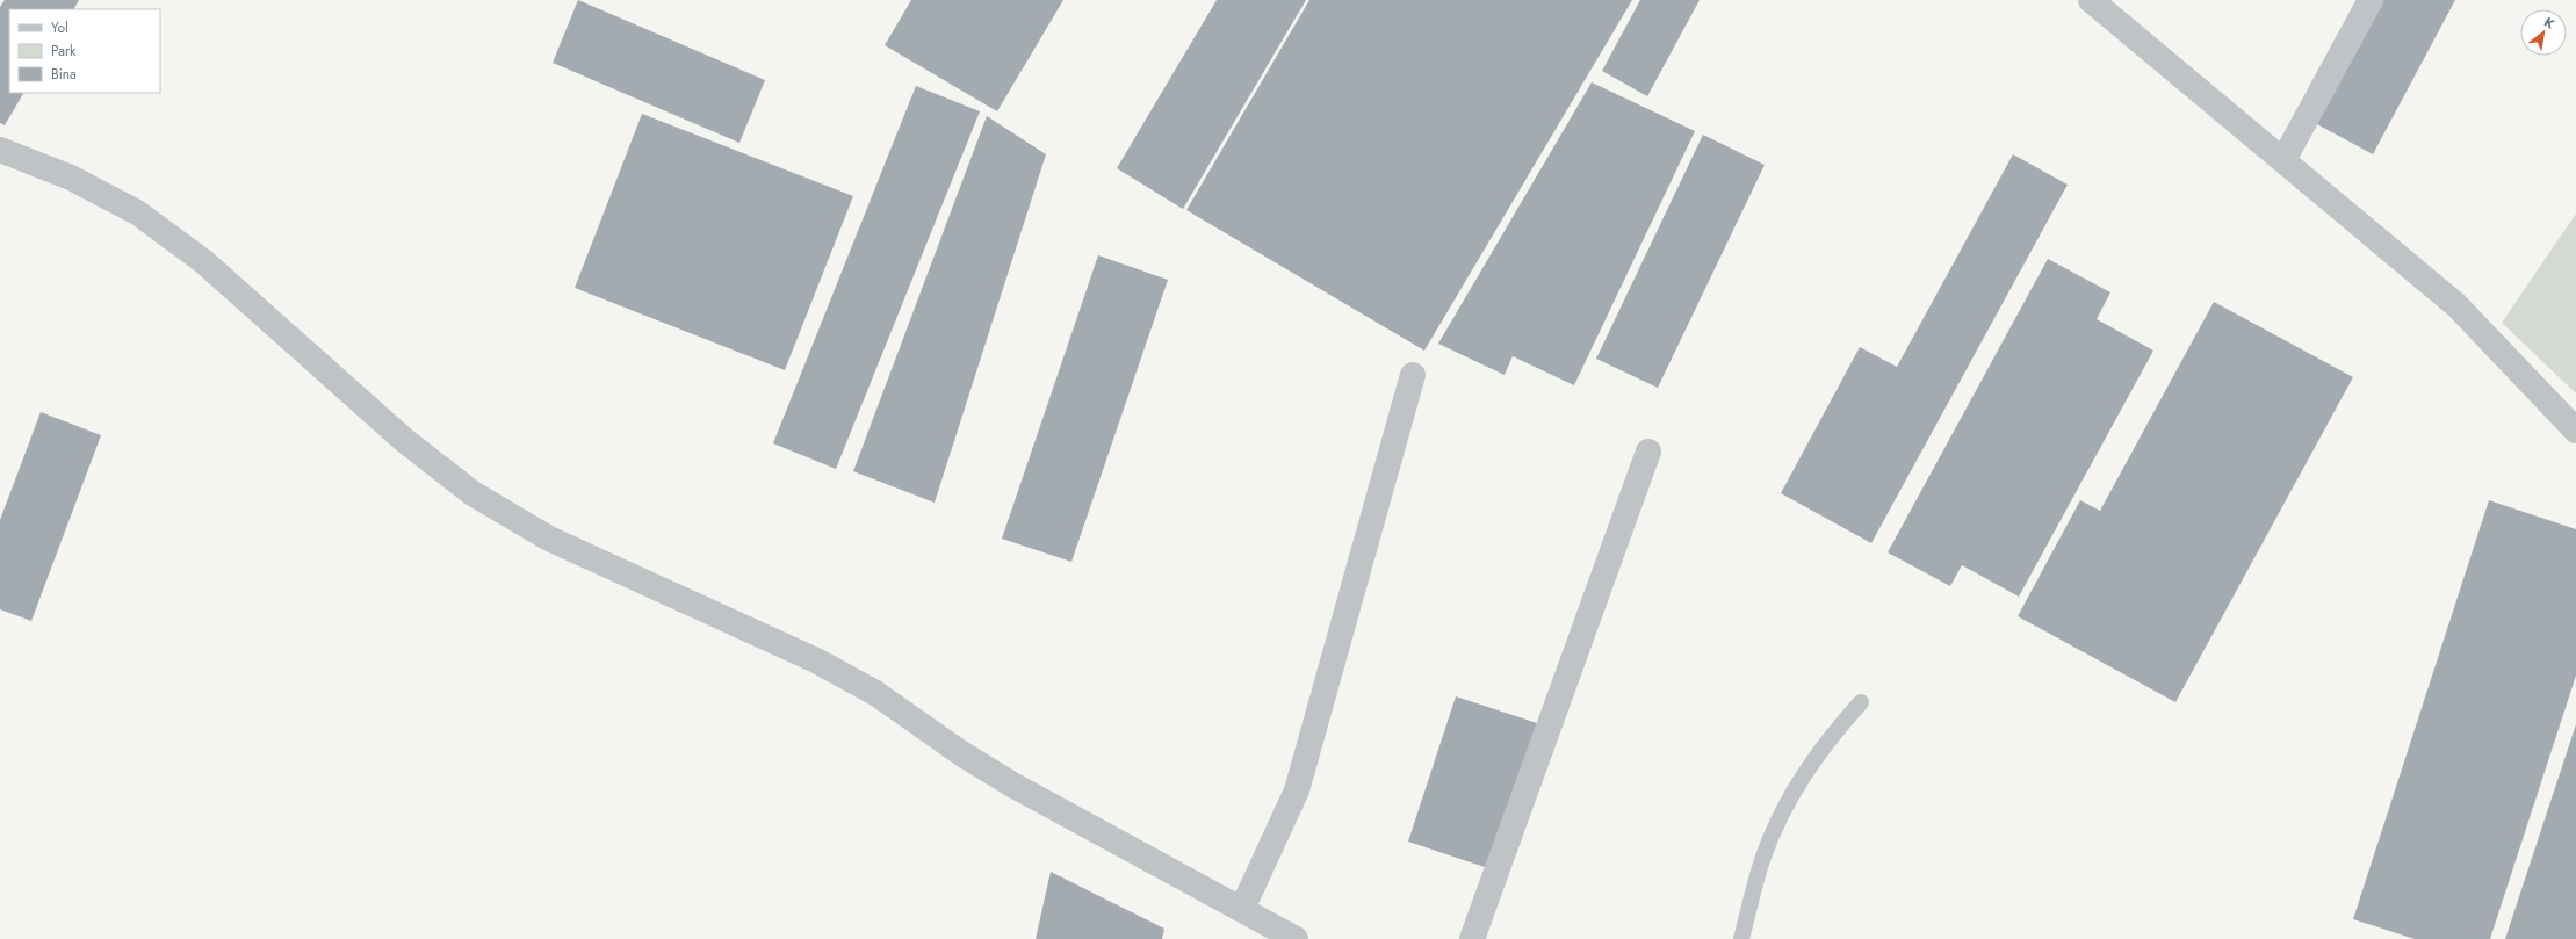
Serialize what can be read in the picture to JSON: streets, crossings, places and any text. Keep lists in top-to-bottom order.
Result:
{
  "legend": ["Yol", "Park", "Bina"],
  "north": "top right"
}
